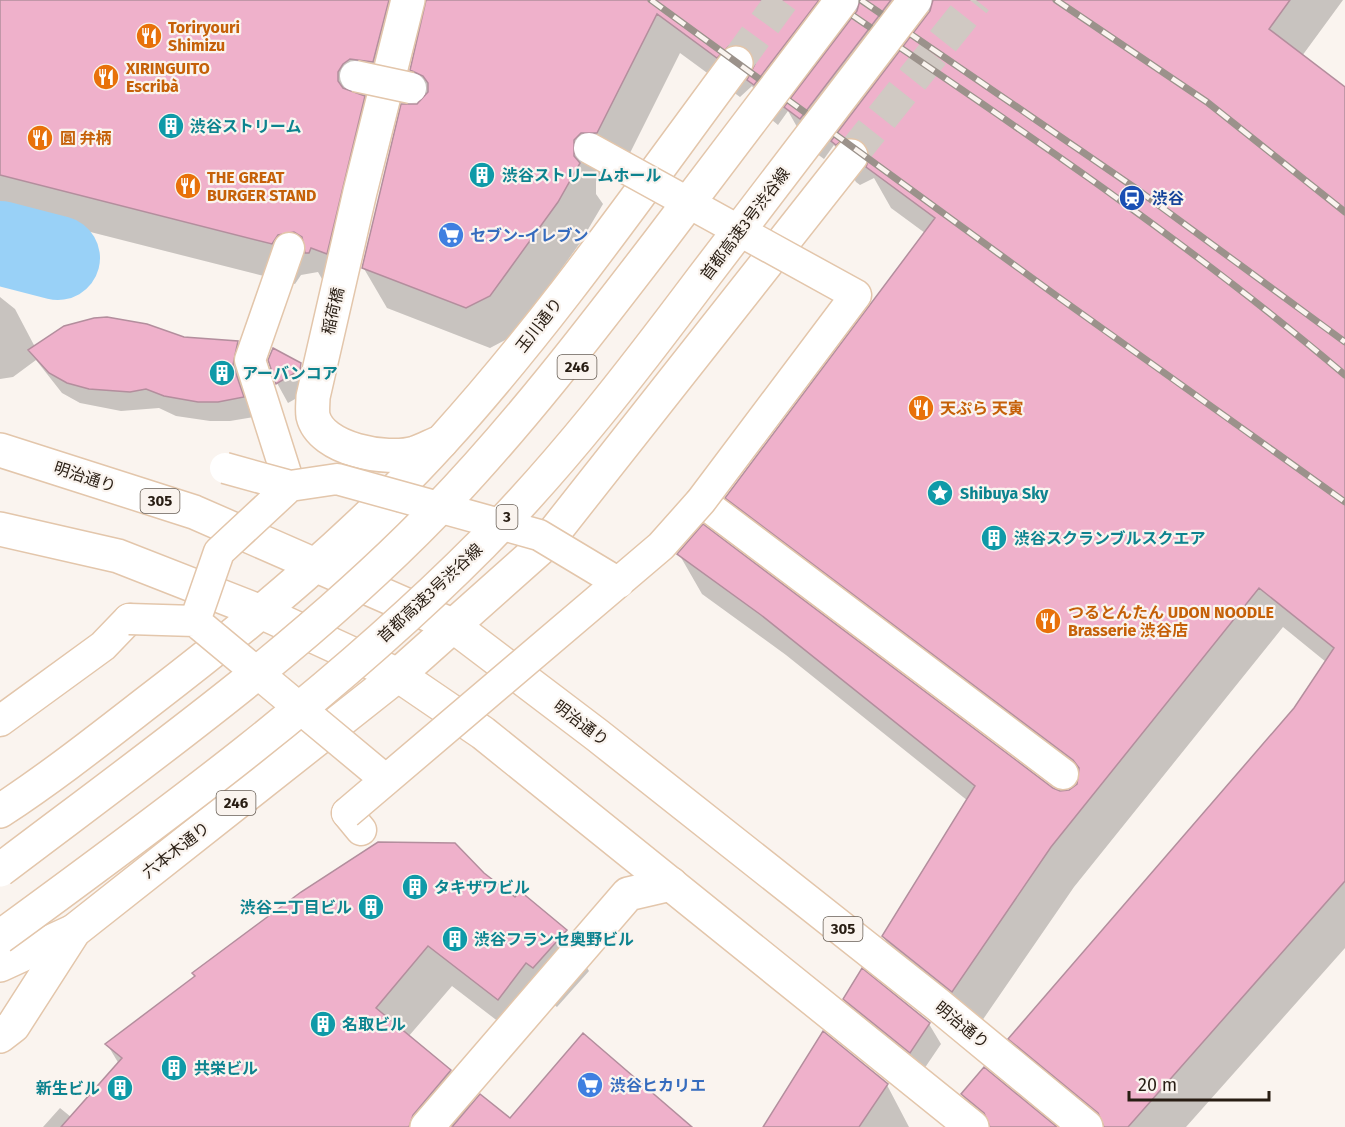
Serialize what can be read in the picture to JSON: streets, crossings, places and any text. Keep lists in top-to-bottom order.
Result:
{
  "streets": {
    "main road": [
      "首都高速3号渋谷線",
      "稲荷橋",
      "玉川通り",
      "246",
      "明治通り",
      "305",
      "3",
      "六本木通り"
    ]
  },
  "crossings": [
    ["稲荷橋", "玉川通り"],
    ["玉川通り", "246"],
    ["玉川通り", "明治通り"],
    ["246", "明治通り"],
    ["246", "六本木通り"],
    ["明治通り", "六本木通り"]
  ],
  "places": {
    "restaurant": [
      "Toriryouri Shimizu",
      "XIRINGUITO Escribà",
      "圓 弁柄",
      "THE GREAT BURGER STAND",
      "天ぷら 天寅",
      "つるとんたん UDON NOODLE Brasserie 渋谷店"
    ],
    "building": [
      "渋谷ストリーム",
      "渋谷ストリームホール",
      "アーバンコア",
      "渋谷スクランブルスクエア",
      "タキザワビル",
      "渋谷二丁目ビル",
      "渋谷フランセ奥野ビル",
      "名取ビル",
      "共栄ビル",
      "新生ビル"
    ],
    "station": ["渋谷"],
    "supermarket": ["セブン-イレブン", "渋谷ヒカリエ"],
    "place": ["Shibuya Sky"]
  },
  "scale_bar": "20 m"
}
